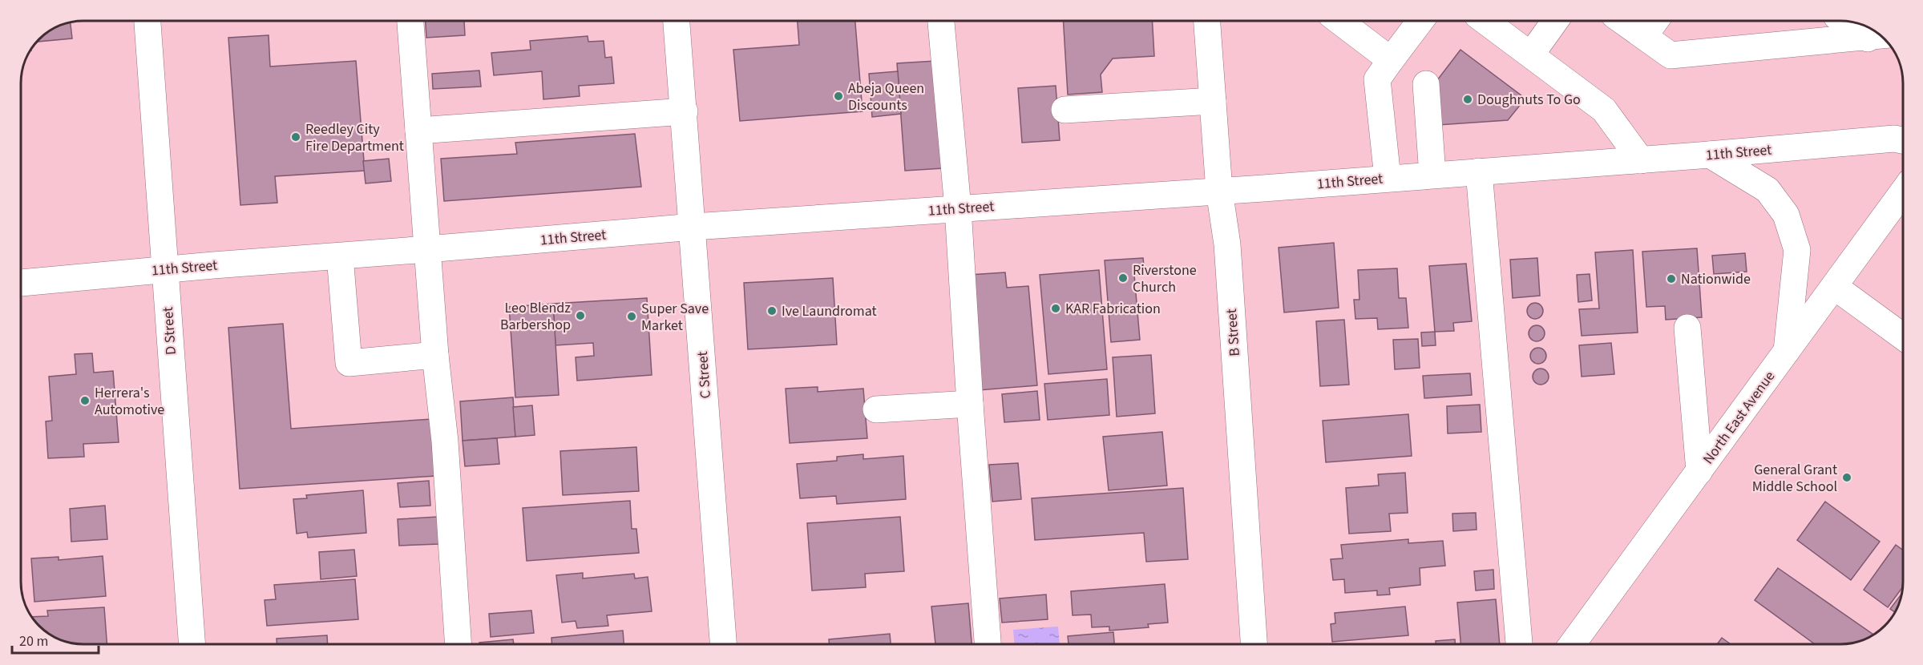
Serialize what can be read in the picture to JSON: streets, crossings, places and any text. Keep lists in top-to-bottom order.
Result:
{
  "streets": {
    "street": [
      "11th Street",
      "D Street",
      "B Street",
      "C Street",
      "North East Avenue"
    ]
  },
  "crossings": [
    ["11th Street", "D Street"],
    ["11th Street", "B Street"],
    ["11th Street", "C Street"]
  ],
  "places": [
    "Abeja Queen Discounts",
    "Doughnuts To Go",
    "Reedley City Fire Department",
    "Riverstone Church",
    "Nationwide",
    "KAR Fabrication",
    "Ive Laundromat",
    "Leo Blendz Barbershop",
    "Super Save Market",
    "Herrera's Automotive",
    "General Grant Middle School"
  ],
  "scale_bar": "20 m"
}
